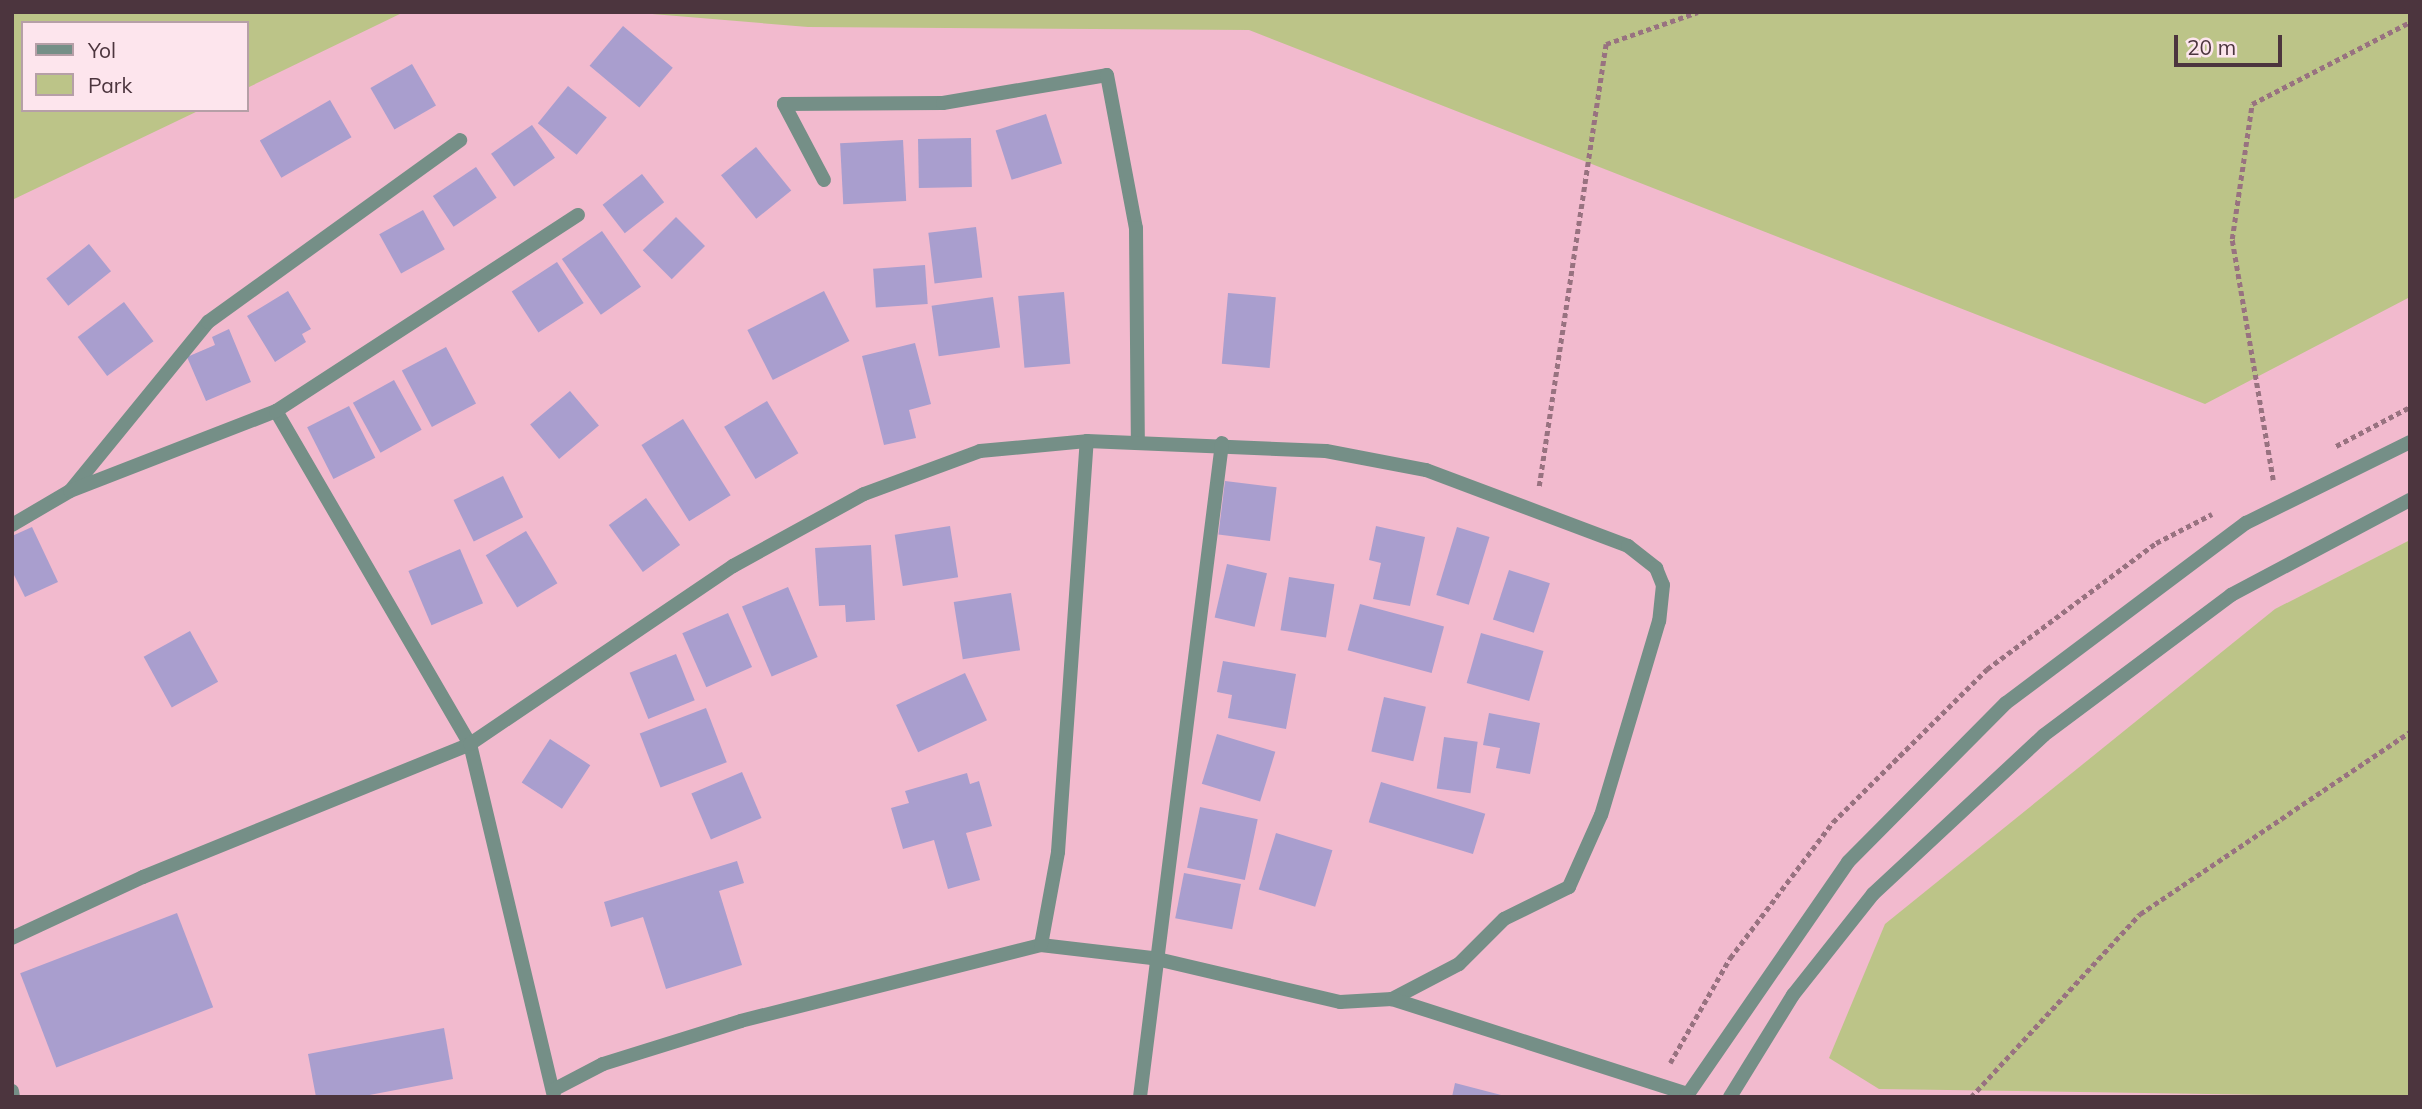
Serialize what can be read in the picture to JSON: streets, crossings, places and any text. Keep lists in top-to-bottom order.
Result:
{
  "legend": ["Yol", "Park"],
  "scale_bar": "20 m"
}
